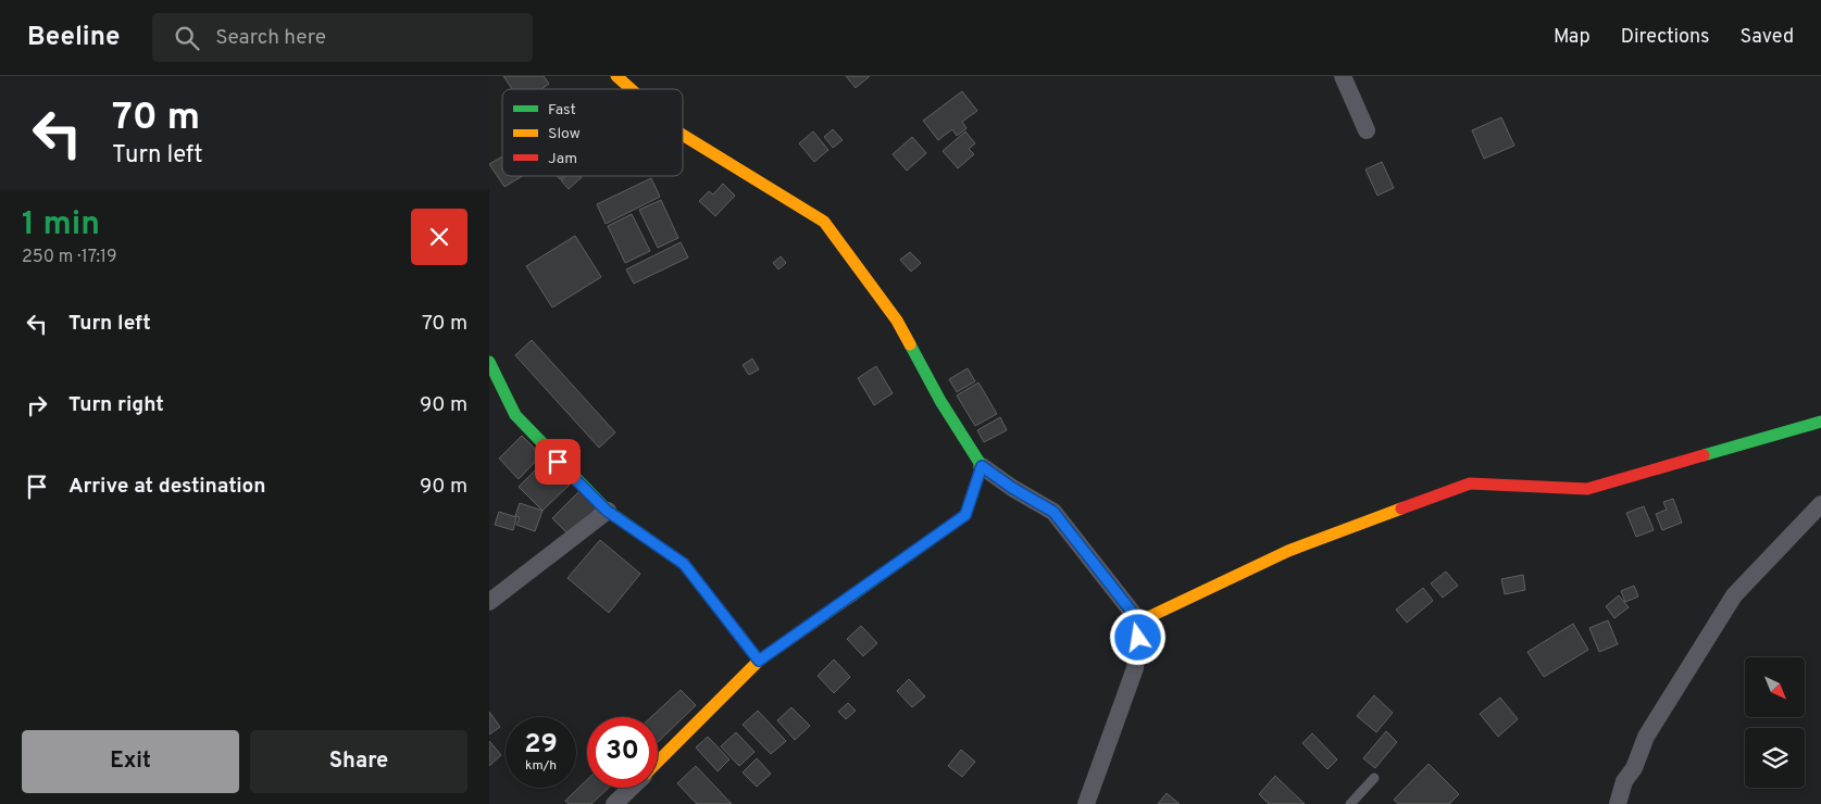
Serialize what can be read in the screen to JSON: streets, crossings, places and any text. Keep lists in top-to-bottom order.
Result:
{
  "legend": ["Fast", "Slow", "Jam"],
  "north": "bottom right",
  "page": {
    "header": "Beeline",
    "search": "Search here",
    "nav": ["Map", "Directions", "Saved"],
    "turn": ["70 m", "Turn left"],
    "heading": ["1 min", "250 m · 17:19"],
    "list": [
      {
        "name": "Turn left",
        "value": "70 m"
      },
      {
        "name": "Turn right",
        "value": "90 m"
      },
      {
        "name": "Arrive at destination",
        "value": "90 m"
      }
    ],
    "speed": "29 km/h",
    "limit": "30",
    "buttons": ["Exit", "Share"]
  }
}
